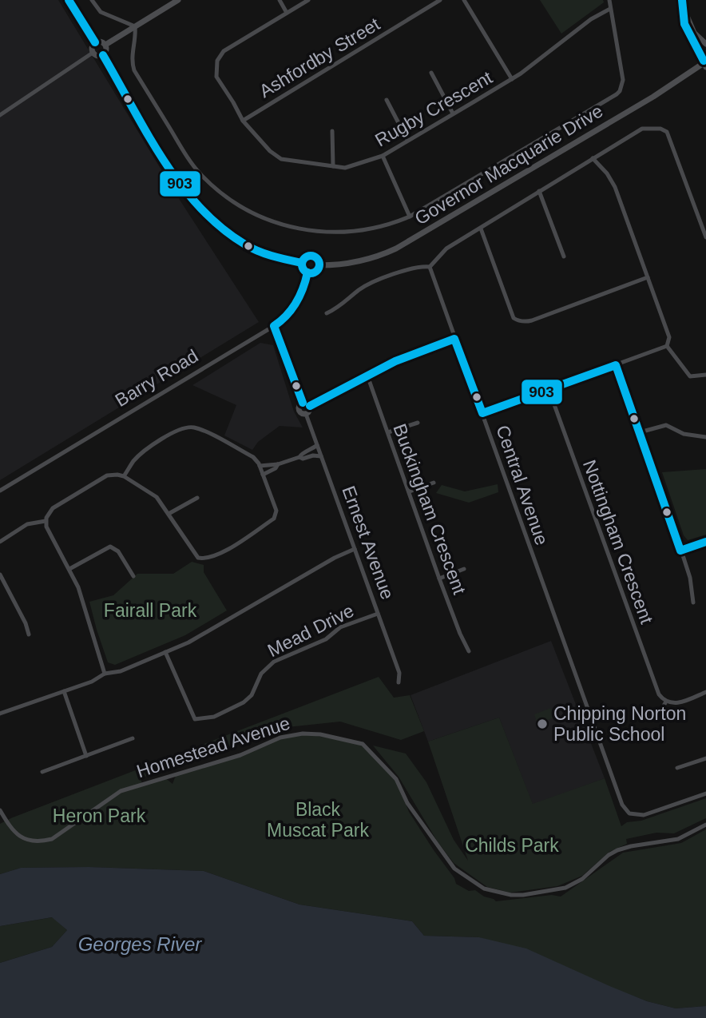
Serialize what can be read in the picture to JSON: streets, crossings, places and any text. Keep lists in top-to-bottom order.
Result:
{
  "streets": {
    "main road": ["Governor Macquarie Drive", "Barry Road"],
    "street": [
      "Ashfordby Street",
      "Rugby Crescent",
      "Central Avenue",
      "Buckingham Crescent",
      "Nottingham Crescent",
      "Ernest Avenue",
      "Mead Drive",
      "Homestead Avenue"
    ]
  },
  "crossings": [
    ["Ashfordby Street", "Rugby Crescent"],
    ["Governor Macquarie Drive", "Barry Road"],
    ["Ernest Avenue", "Mead Drive"]
  ],
  "water": ["Georges River"],
  "parks": [
    "Fairall Park",
    "Black Muscat Park",
    "Heron Park",
    "Childs Park"
  ],
  "places": ["Chipping Norton Public School"],
  "lines": ["transit line 903"]
}
